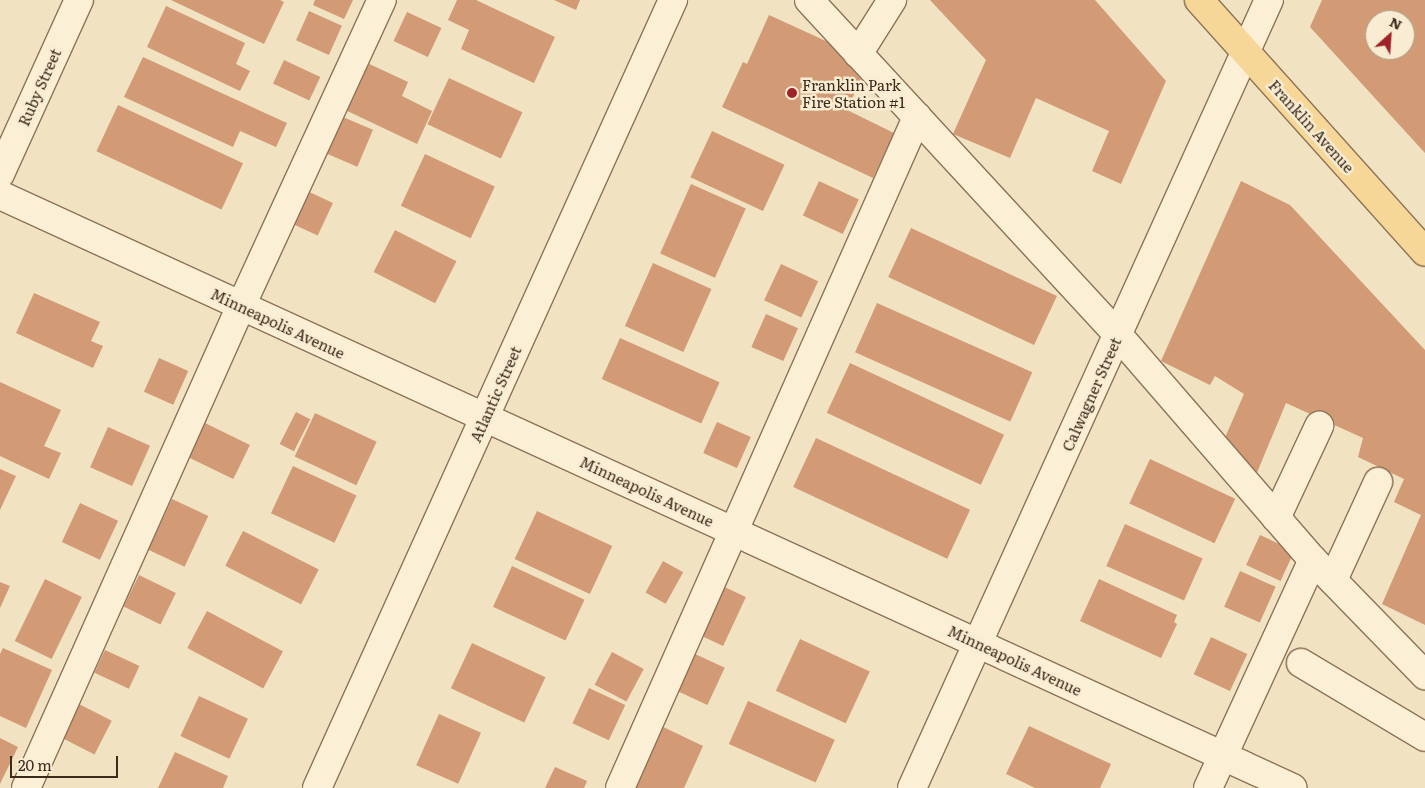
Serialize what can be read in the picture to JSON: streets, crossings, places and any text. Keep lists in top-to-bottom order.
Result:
{
  "streets": {
    "main road": ["Franklin Avenue"],
    "street": [
      "Ruby Street",
      "Minneapolis Avenue",
      "Atlantic Street",
      "Calwagner Street"
    ]
  },
  "crossings": [
    ["Franklin Avenue", "Calwagner Street"],
    ["Minneapolis Avenue", "Atlantic Street"],
    ["Minneapolis Avenue", "Calwagner Street"]
  ],
  "places": ["Franklin Park Fire Station #1"],
  "scale_bar": "20 m",
  "north": "top right"
}
